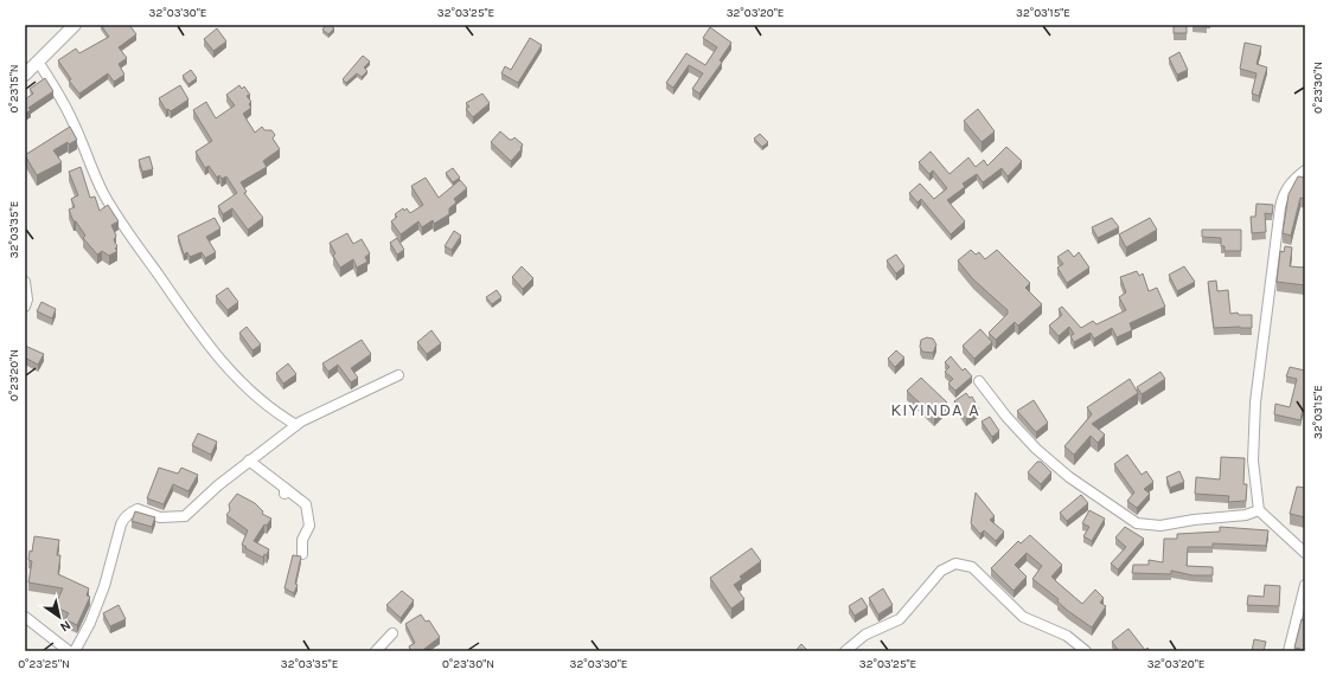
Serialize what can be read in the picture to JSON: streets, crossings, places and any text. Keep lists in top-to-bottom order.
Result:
{
  "districts": ["KIYINDA A"],
  "north": "bottom right",
  "coordinates": [
    "32°03'30\"E",
    "32°03'25\"E",
    "32°03'20\"E",
    "32°03'15\"E",
    "0°23'30\"N",
    "0°23'15\"N",
    "32°03'35\"E",
    "0°23'20\"N",
    "0°23'25\"N"
  ]
}
